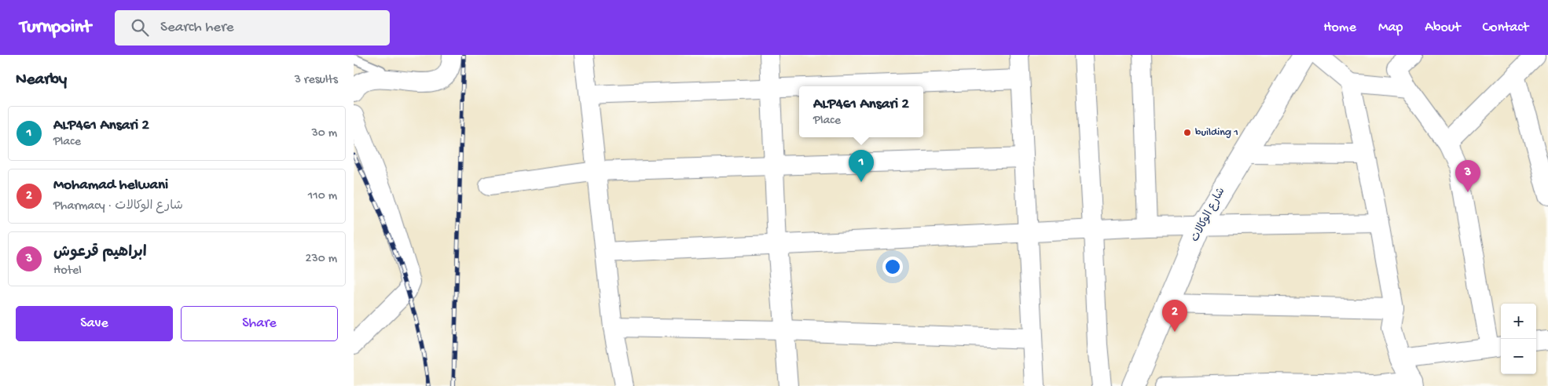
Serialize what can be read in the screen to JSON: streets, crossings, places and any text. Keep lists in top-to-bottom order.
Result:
{
  "streets": {
    "street": ["شارع الوكالات"]
  },
  "places": ["building 1"],
  "page": {
    "header": "Turnpoint",
    "search": "Search here",
    "nav": [
      "Home",
      "Map",
      "About",
      "Contact"
    ],
    "heading": ["Nearby", "3 results"],
    "popup": ["ALP461 Ansari 2", "Place"],
    "list": [
      {
        "mark": "1",
        "name": "ALP461 Ansari 2",
        "note": "Place",
        "value": "30 m"
      },
      {
        "mark": "2",
        "name": "Mohamad helwani",
        "note": "Pharmacy · شارع الوكالات",
        "value": "110 m"
      },
      {
        "mark": "3",
        "name": "ابراهيم قرعوش",
        "note": "Hotel",
        "value": "230 m"
      }
    ],
    "pins": ["1", "3", "2"],
    "buttons": ["Save", "Share"],
    "map_buttons": ["+", "−"]
  }
}
